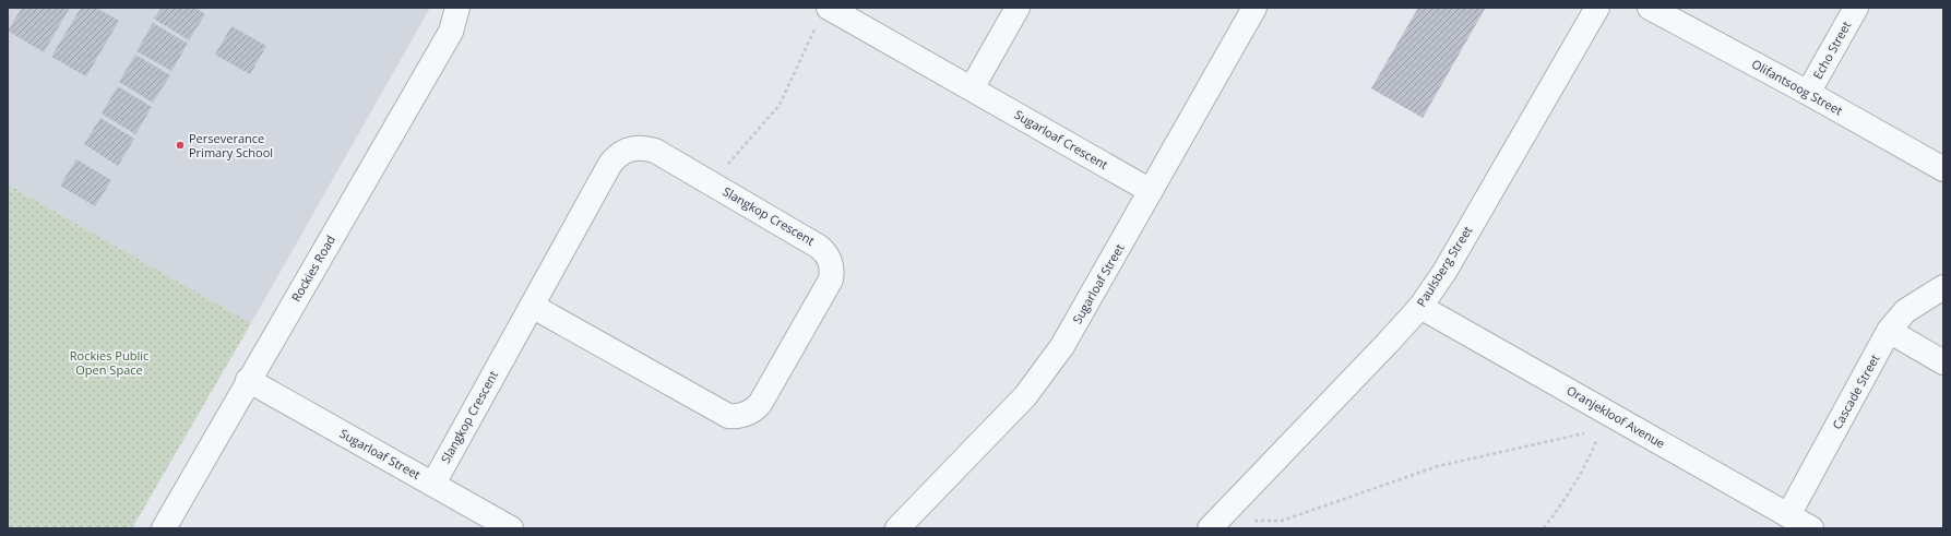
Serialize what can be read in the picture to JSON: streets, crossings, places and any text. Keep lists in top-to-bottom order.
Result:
{
  "streets": {
    "street": [
      "Echo Street",
      "Olifantsoog Street",
      "Sugarloaf Crescent",
      "Slangkop Crescent",
      "Paulsberg Street",
      "Rockies Road",
      "Sugarloaf Street",
      "Cascade Street",
      "Oranjekloof Avenue"
    ]
  },
  "crossings": [
    ["Echo Street", "Olifantsoog Street"],
    ["Sugarloaf Crescent", "Sugarloaf Street"],
    ["Slangkop Crescent", "Sugarloaf Street"],
    ["Paulsberg Street", "Oranjekloof Avenue"],
    ["Rockies Road", "Sugarloaf Street"],
    ["Cascade Street", "Oranjekloof Avenue"]
  ],
  "parks": ["Rockies Public Open Space"],
  "places": ["Perseverance Primary School"]
}
